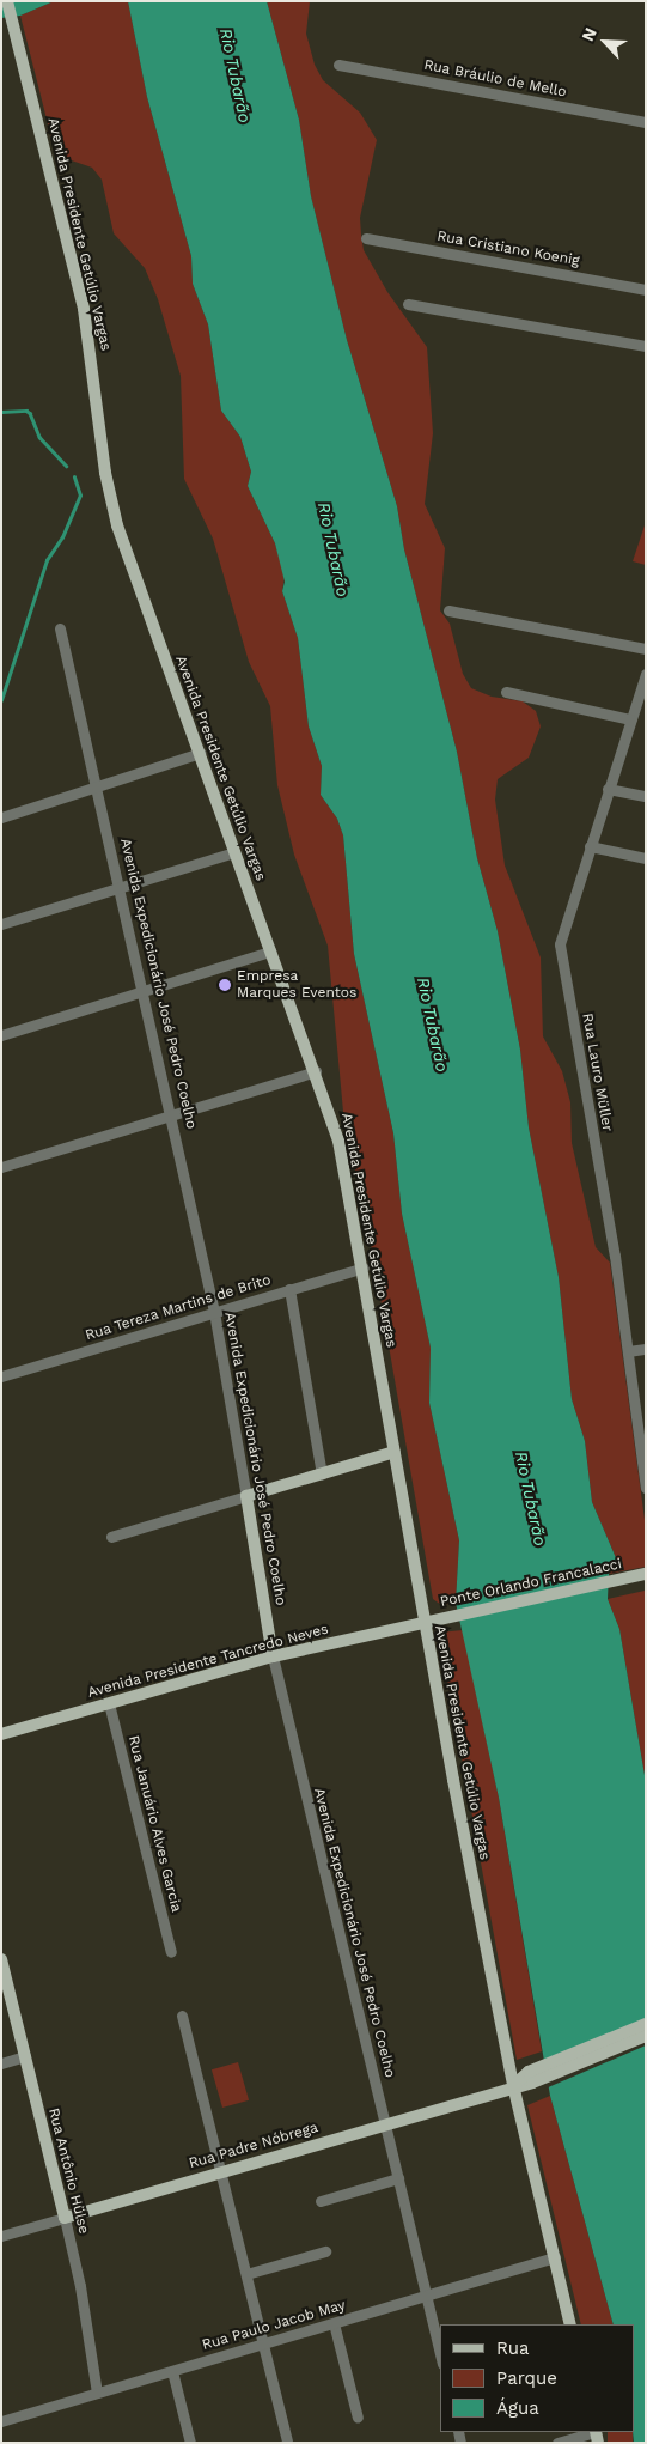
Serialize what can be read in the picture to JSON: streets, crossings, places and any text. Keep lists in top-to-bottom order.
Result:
{
  "streets": {
    "main road": [
      "Avenida Presidente Getúlio Vargas",
      "Avenida Expedicionário José Pedro Coelho",
      "Ponte Orlando Francalacci",
      "Avenida Presidente Tancredo Neves",
      "Rua Padre Nóbrega",
      "Rua Antônio Hülse"
    ],
    "street": [
      "Rua Bráulio de Mello",
      "Rua Cristiano Koenig",
      "Rua Lauro Müller",
      "Rua Tereza Martins de Brito",
      "Rua Januário Alves Garcia",
      "Rua Paulo Jacob May"
    ]
  },
  "crossings": [
    ["Avenida Presidente Getúlio Vargas", "Rua Tereza Martins de Brito"],
    ["Avenida Presidente Getúlio Vargas", "Ponte Orlando Francalacci"],
    ["Avenida Presidente Getúlio Vargas", "Avenida Presidente Tancredo Neves"],
    ["Avenida Presidente Getúlio Vargas", "Rua Padre Nóbrega"],
    ["Avenida Presidente Getúlio Vargas", "Rua Paulo Jacob May"],
    ["Avenida Expedicionário José Pedro Coelho", "Rua Tereza Martins de Brito"],
    ["Avenida Expedicionário José Pedro Coelho", "Avenida Presidente Tancredo Neves"],
    ["Avenida Expedicionário José Pedro Coelho", "Rua Padre Nóbrega"],
    ["Avenida Expedicionário José Pedro Coelho", "Rua Paulo Jacob May"],
    ["Ponte Orlando Francalacci", "Avenida Presidente Tancredo Neves"],
    ["Avenida Presidente Tancredo Neves", "Rua Januário Alves Garcia"],
    ["Rua Padre Nóbrega", "Rua Antônio Hülse"],
    ["Rua Antônio Hülse", "Rua Paulo Jacob May"]
  ],
  "water": ["Rio Tubarão"],
  "places": ["Empresa Marques Eventos"],
  "legend": ["Rua", "Parque", "Água"],
  "north": "top left"
}
